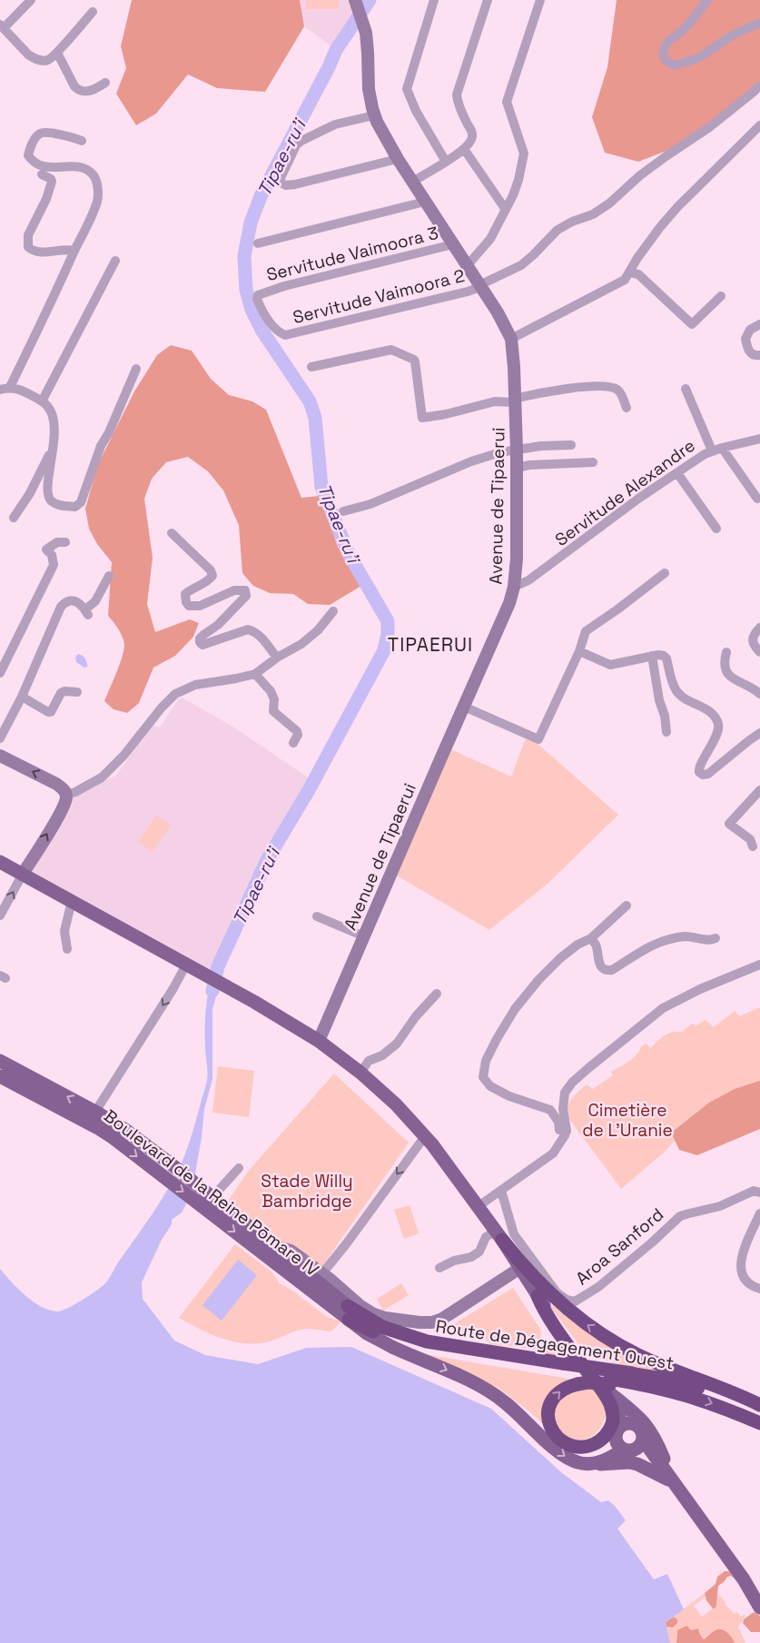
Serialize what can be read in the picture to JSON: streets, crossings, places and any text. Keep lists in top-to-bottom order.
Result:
{
  "streets": {
    "highway": ["Route de Dégagement Ouest"],
    "main road": ["Avenue de Tipaerui", "Boulevard de la Reine Pōmare IV"],
    "street": [
      "Servitude Vaimoora 3",
      "Servitude Vaimoora 2",
      "Servitude Alexandre",
      "Aroa Sanford"
    ]
  },
  "crossings": [
    ["Servitude Vaimoora 3", "Servitude Vaimoora 2"],
    ["Servitude Vaimoora 3", "Avenue de Tipaerui"],
    ["Servitude Vaimoora 2", "Avenue de Tipaerui"],
    ["Servitude Alexandre", "Avenue de Tipaerui"],
    ["Boulevard de la Reine Pōmare IV", "Route de Dégagement Ouest"]
  ],
  "districts": ["TIPAERUI"],
  "water": ["Tipae-ru’i"],
  "parks": ["Cimetière de L'Uranie", "Stade Willy Bambridge"]
}
